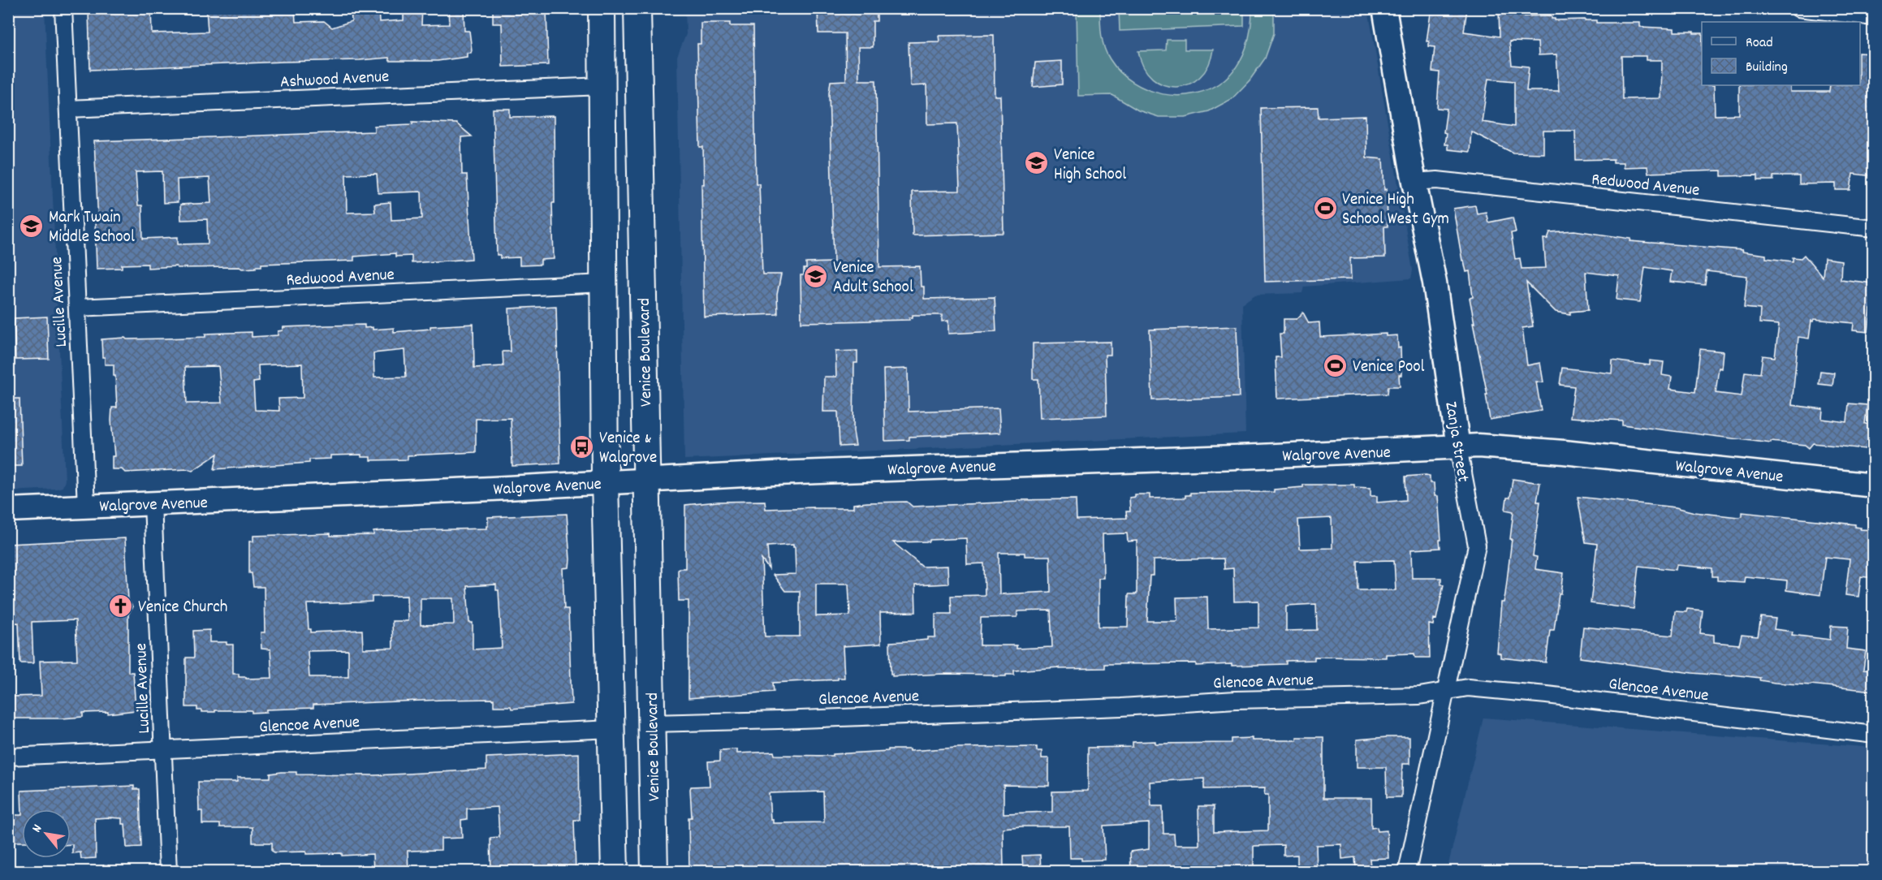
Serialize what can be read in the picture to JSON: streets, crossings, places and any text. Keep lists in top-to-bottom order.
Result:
{
  "streets": {
    "main road": ["Venice Boulevard"],
    "street": [
      "Ashwood Avenue",
      "Redwood Avenue",
      "Lucille Avenue",
      "Zanja Street",
      "Walgrove Avenue",
      "Glencoe Avenue"
    ]
  },
  "crossings": [
    ["Ashwood Avenue", "Lucille Avenue"],
    ["Redwood Avenue", "Lucille Avenue"],
    ["Redwood Avenue", "Zanja Street"],
    ["Lucille Avenue", "Walgrove Avenue"],
    ["Lucille Avenue", "Glencoe Avenue"],
    ["Venice Boulevard", "Walgrove Avenue"],
    ["Venice Boulevard", "Glencoe Avenue"],
    ["Zanja Street", "Walgrove Avenue"],
    ["Zanja Street", "Glencoe Avenue"]
  ],
  "places": {
    "school or university": ["Venice High School", "Mark Twain Middle School", "Venice Adult School"],
    "sports": ["Venice High School West Gym", "Venice Pool"],
    "bus stop": ["Venice & Walgrove"],
    "church": ["Venice Church"]
  },
  "legend": ["Road", "Building"],
  "north": "top left"
}
